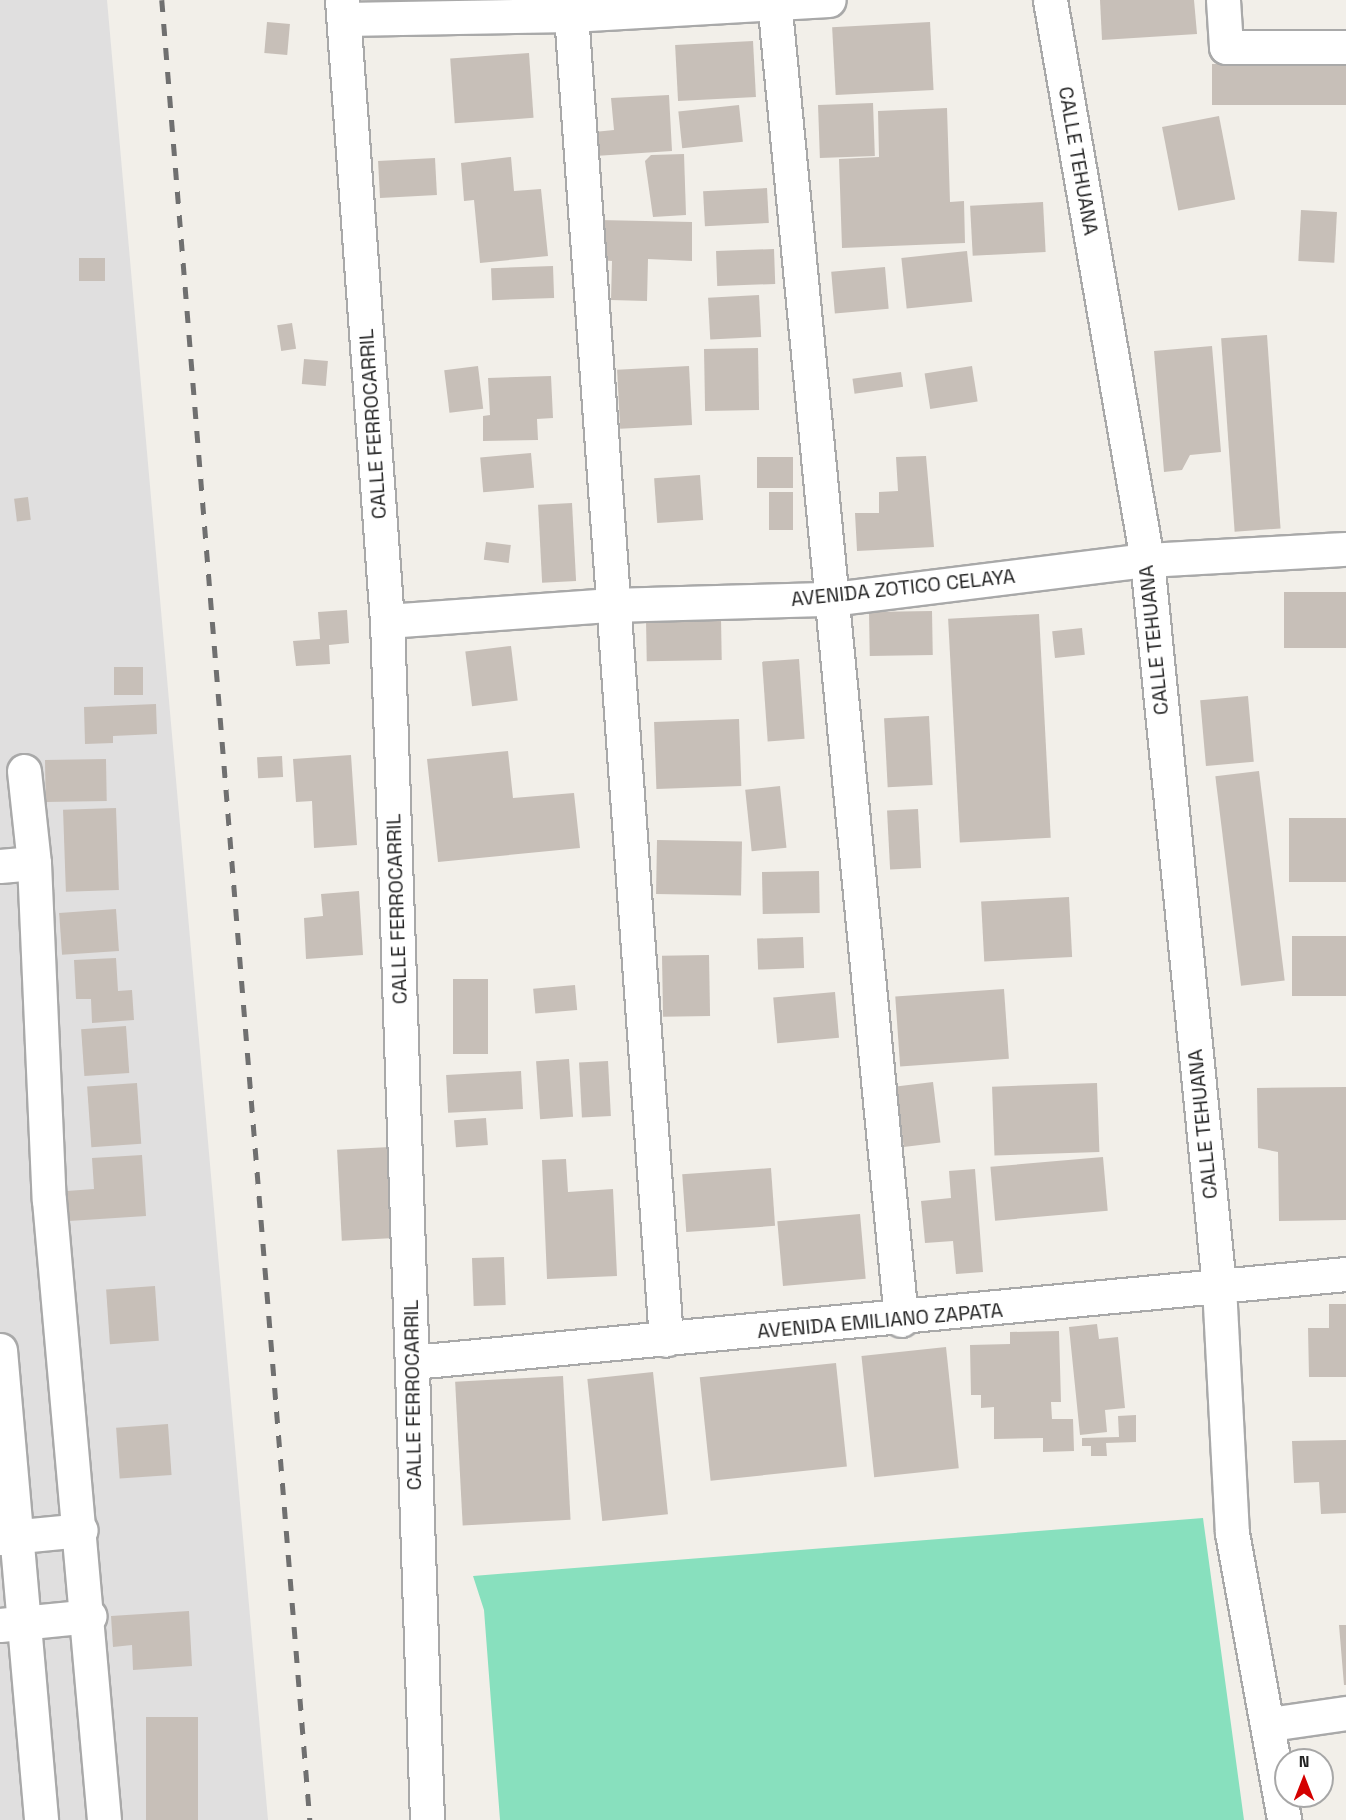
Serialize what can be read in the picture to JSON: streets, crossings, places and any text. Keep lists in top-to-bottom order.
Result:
{
  "streets": {
    "street": [
      "CALLE TEHUANA",
      "CALLE FERROCARRIL",
      "AVENIDA ZOTICO CELAYA",
      "AVENIDA EMILIANO ZAPATA"
    ]
  },
  "crossings": [
    ["CALLE TEHUANA", "AVENIDA ZOTICO CELAYA"],
    ["CALLE TEHUANA", "AVENIDA EMILIANO ZAPATA"],
    ["CALLE FERROCARRIL", "AVENIDA ZOTICO CELAYA"],
    ["CALLE FERROCARRIL", "AVENIDA EMILIANO ZAPATA"]
  ],
  "north": "top"
}
